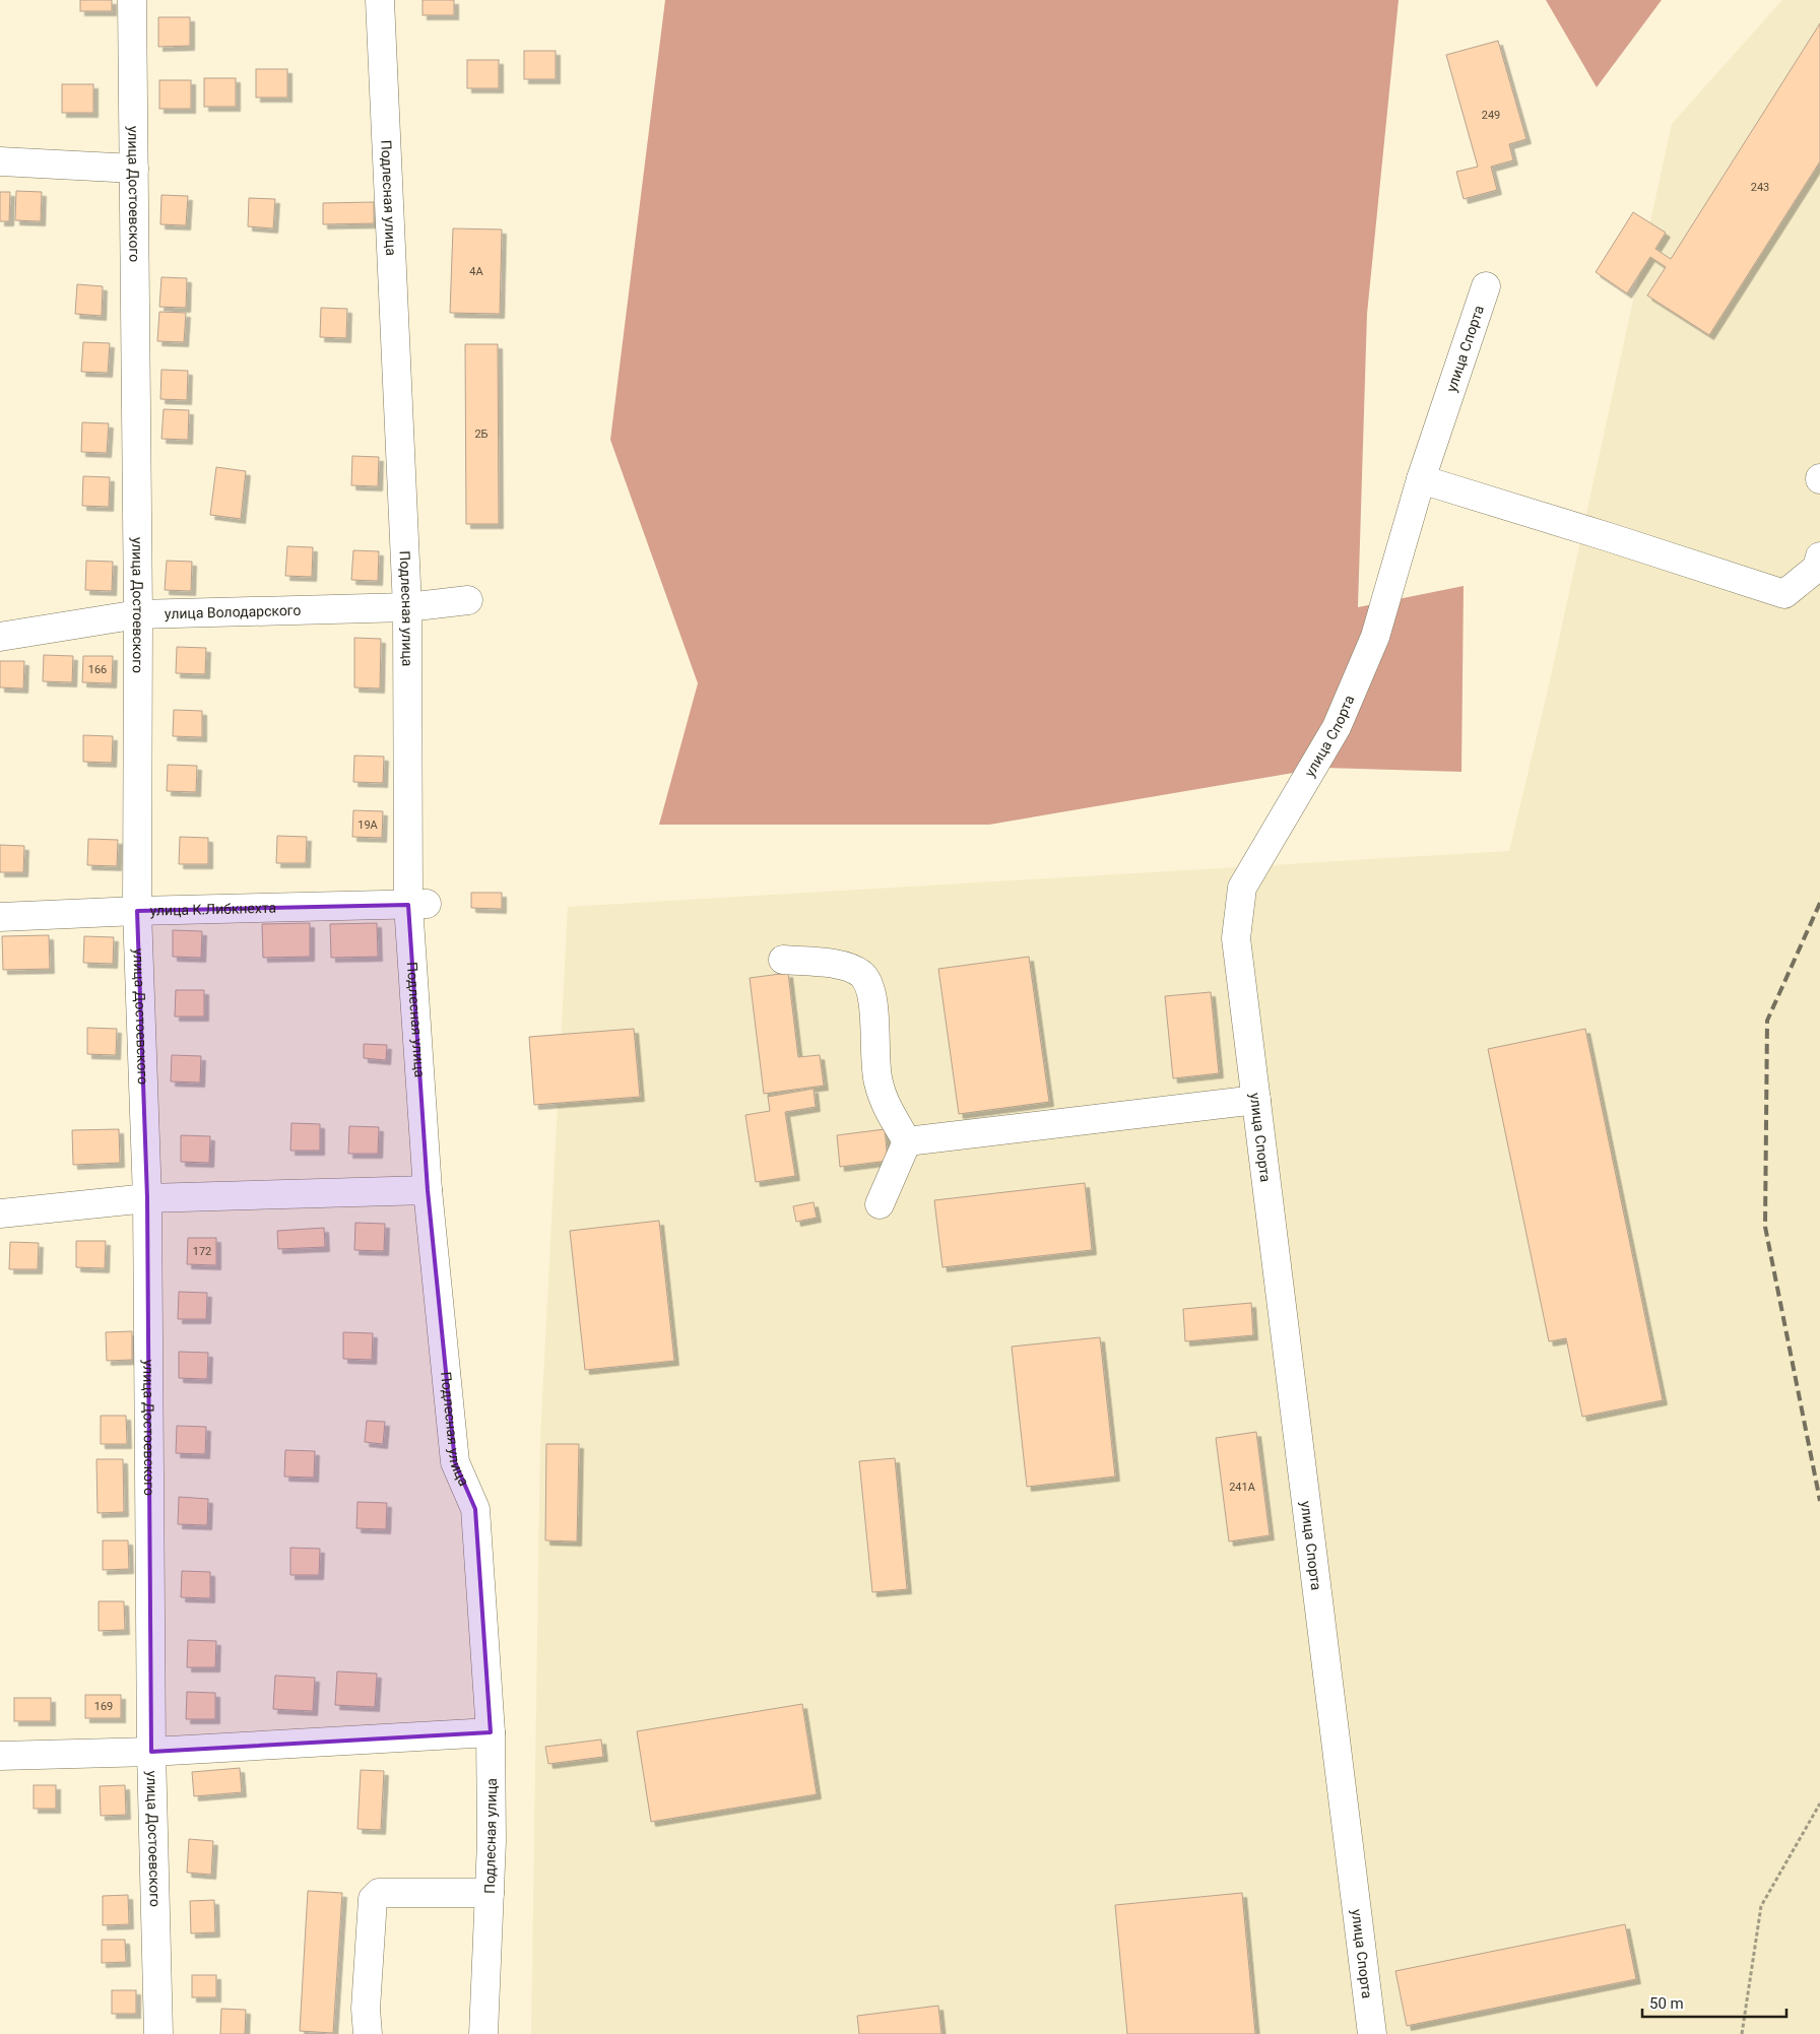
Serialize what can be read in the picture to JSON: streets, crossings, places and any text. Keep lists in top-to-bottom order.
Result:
{
  "streets": {
    "street": [
      "улица Достоевского",
      "Подлесная улица",
      "улица Спорта",
      "улица Володарского",
      "улица К.Либкнехта"
    ]
  },
  "crossings": [
    ["улица Достоевского", "улица Володарского"],
    ["улица Достоевского", "улица К.Либкнехта"],
    ["Подлесная улица", "улица Володарского"],
    ["Подлесная улица", "улица К.Либкнехта"]
  ],
  "house_numbers": [
    "249",
    "243",
    "4А",
    "2Б",
    "166",
    "19А",
    "172",
    "241А",
    "169"
  ],
  "scale_bar": "50 m"
}
